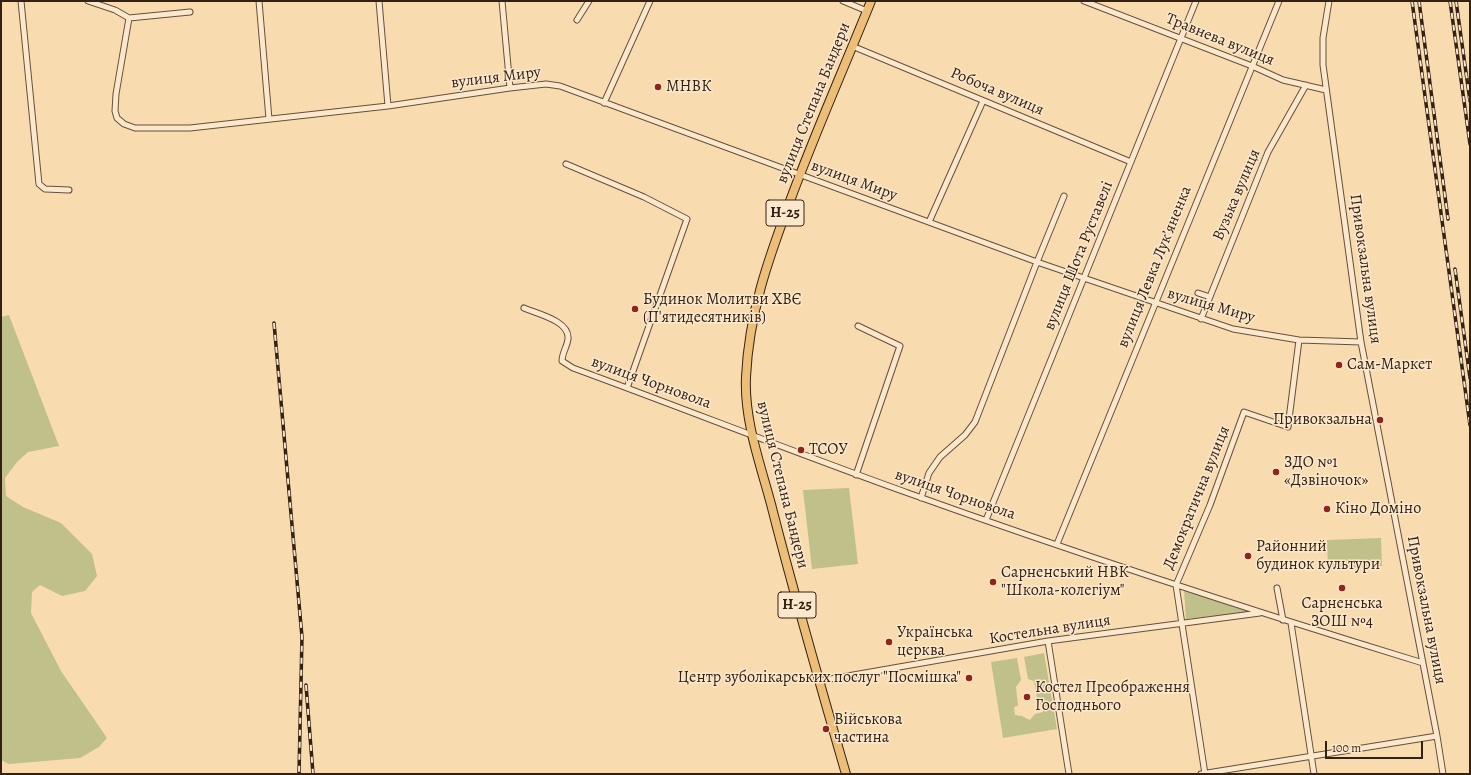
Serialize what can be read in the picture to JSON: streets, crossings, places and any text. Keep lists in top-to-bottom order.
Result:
{
  "streets": {
    "main road": ["вулиця Степана Бандери", "Н-25"],
    "street": [
      "Травнева вулиця",
      "вулиця Миру",
      "Робоча вулиця",
      "Вузька вулиця",
      "вулиця Шота Руставелі",
      "вулиця Левка Лукʼяненка",
      "Привокзальна вулиця",
      "вулиця Чорновола",
      "Демократична вулиця",
      "Костельна вулиця"
    ]
  },
  "crossings": [
    ["Травнева вулиця", "Вузька вулиця"],
    ["Травнева вулиця", "вулиця Шота Руставелі"],
    ["Травнева вулиця", "вулиця Левка Лукʼяненка"],
    ["Травнева вулиця", "Привокзальна вулиця"],
    ["вулиця Миру", "вулиця Степана Бандери"],
    ["вулиця Миру", "Вузька вулиця"],
    ["вулиця Миру", "вулиця Шота Руставелі"],
    ["вулиця Миру", "вулиця Левка Лукʼяненка"],
    ["вулиця Миру", "Привокзальна вулиця"],
    ["вулиця Миру", "Демократична вулиця"],
    ["Робоча вулиця", "вулиця Степана Бандери"],
    ["Робоча вулиця", "вулиця Шота Руставелі"],
    ["вулиця Степана Бандери", "вулиця Чорновола"],
    ["вулиця Степана Бандери", "Костельна вулиця"],
    ["вулиця Шота Руставелі", "вулиця Чорновола"],
    ["вулиця Левка Лукʼяненка", "вулиця Чорновола"],
    ["Привокзальна вулиця", "вулиця Чорновола"],
    ["вулиця Чорновола", "Демократична вулиця"],
    ["вулиця Чорновола", "Костельна вулиця"],
    ["Демократична вулиця", "Костельна вулиця"]
  ],
  "places": [
    "МНВК",
    "Будинок Молитви ХВЄ (П'ятидесятників)",
    "Сам-Маркет",
    "Привокзальна",
    "ТСОУ",
    "ЗДО №1 «Дзвіночок»",
    "Кіно Доміно",
    "Районний будинок культури",
    "Сарненський НВК \"Школа-колегіум\"",
    "Сарненська ЗОШ №4",
    "Українська церква",
    "Центр зуболікарських послуг \"Посмішка\"",
    "Костел Преображення Господнього",
    "Військова частина"
  ],
  "scale_bar": "100 m"
}
